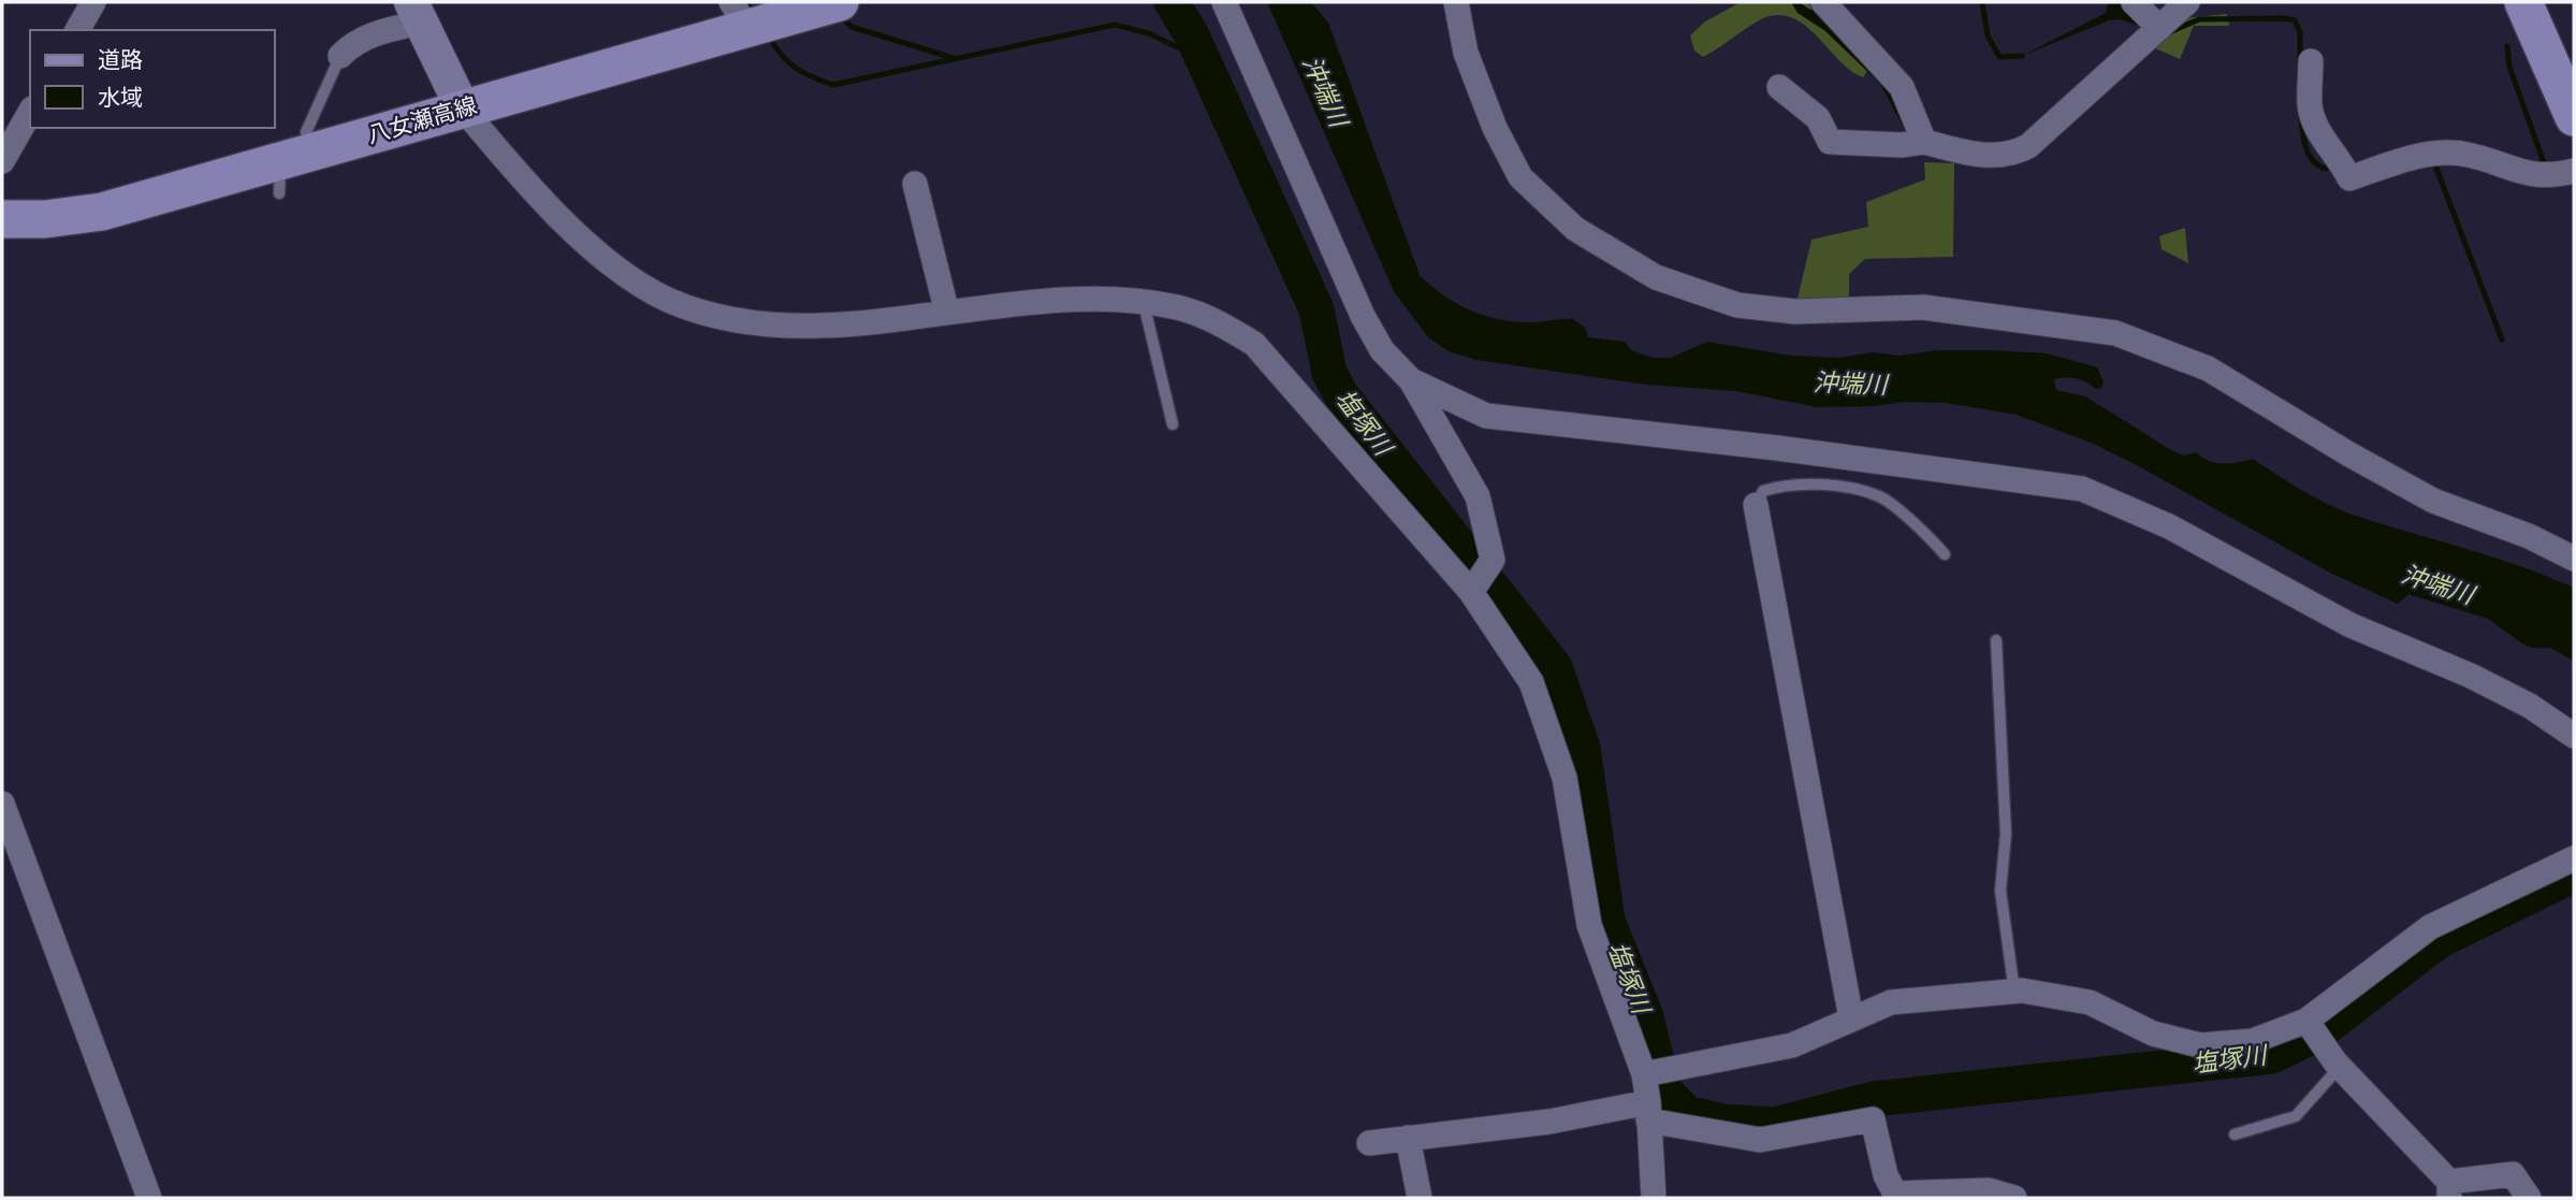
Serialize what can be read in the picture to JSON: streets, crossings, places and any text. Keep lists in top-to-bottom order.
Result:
{
  "streets": {
    "main road": ["八女瀬高線"]
  },
  "water": ["沖端川", "塩塚川"],
  "legend": ["道路", "水域"]
}
